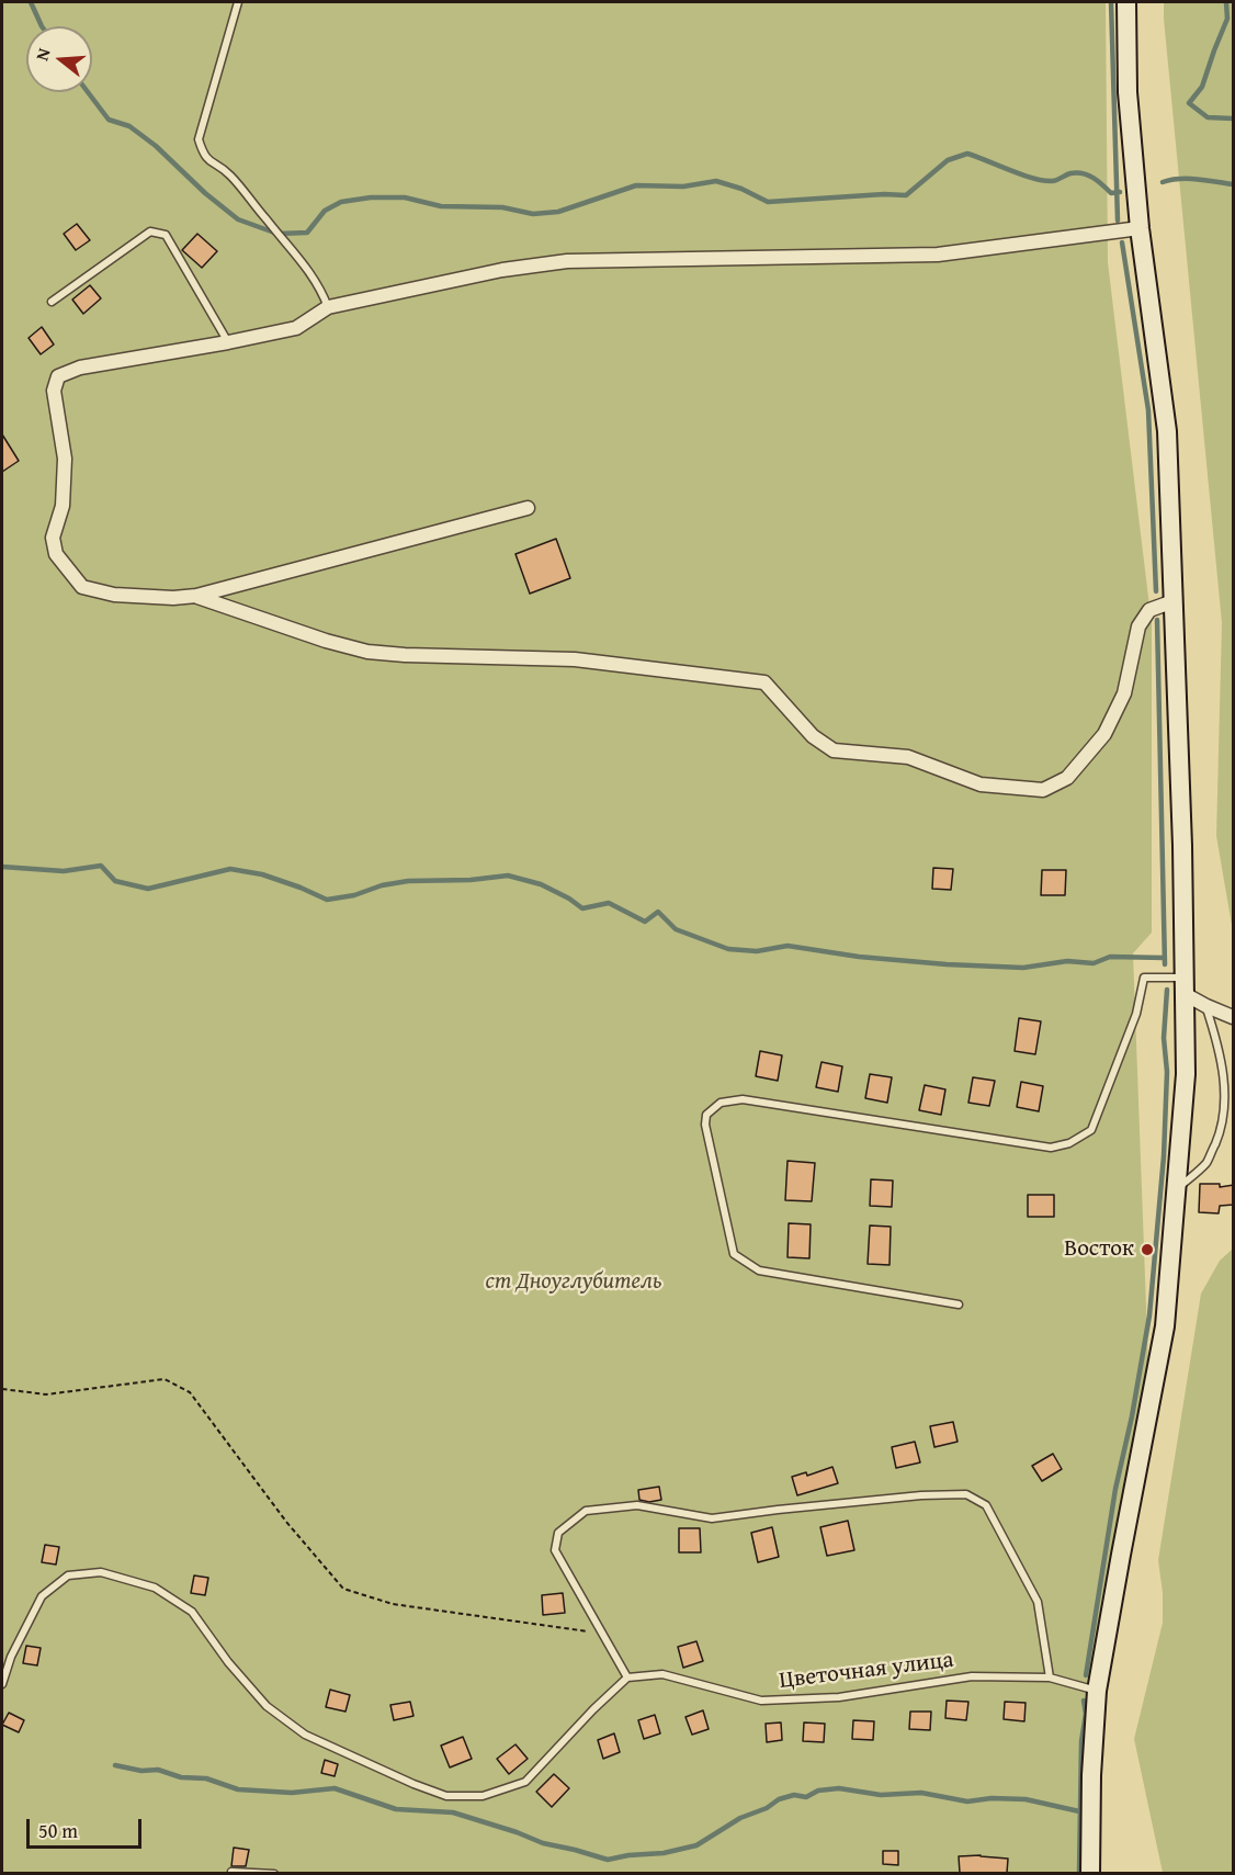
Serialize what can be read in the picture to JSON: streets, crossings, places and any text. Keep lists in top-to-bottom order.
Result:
{
  "streets": {
    "lane": ["Цветочная улица"]
  },
  "parks": ["ст Дноуглубитель"],
  "places": ["Восток"],
  "scale_bar": "50 m",
  "north": "left"
}
